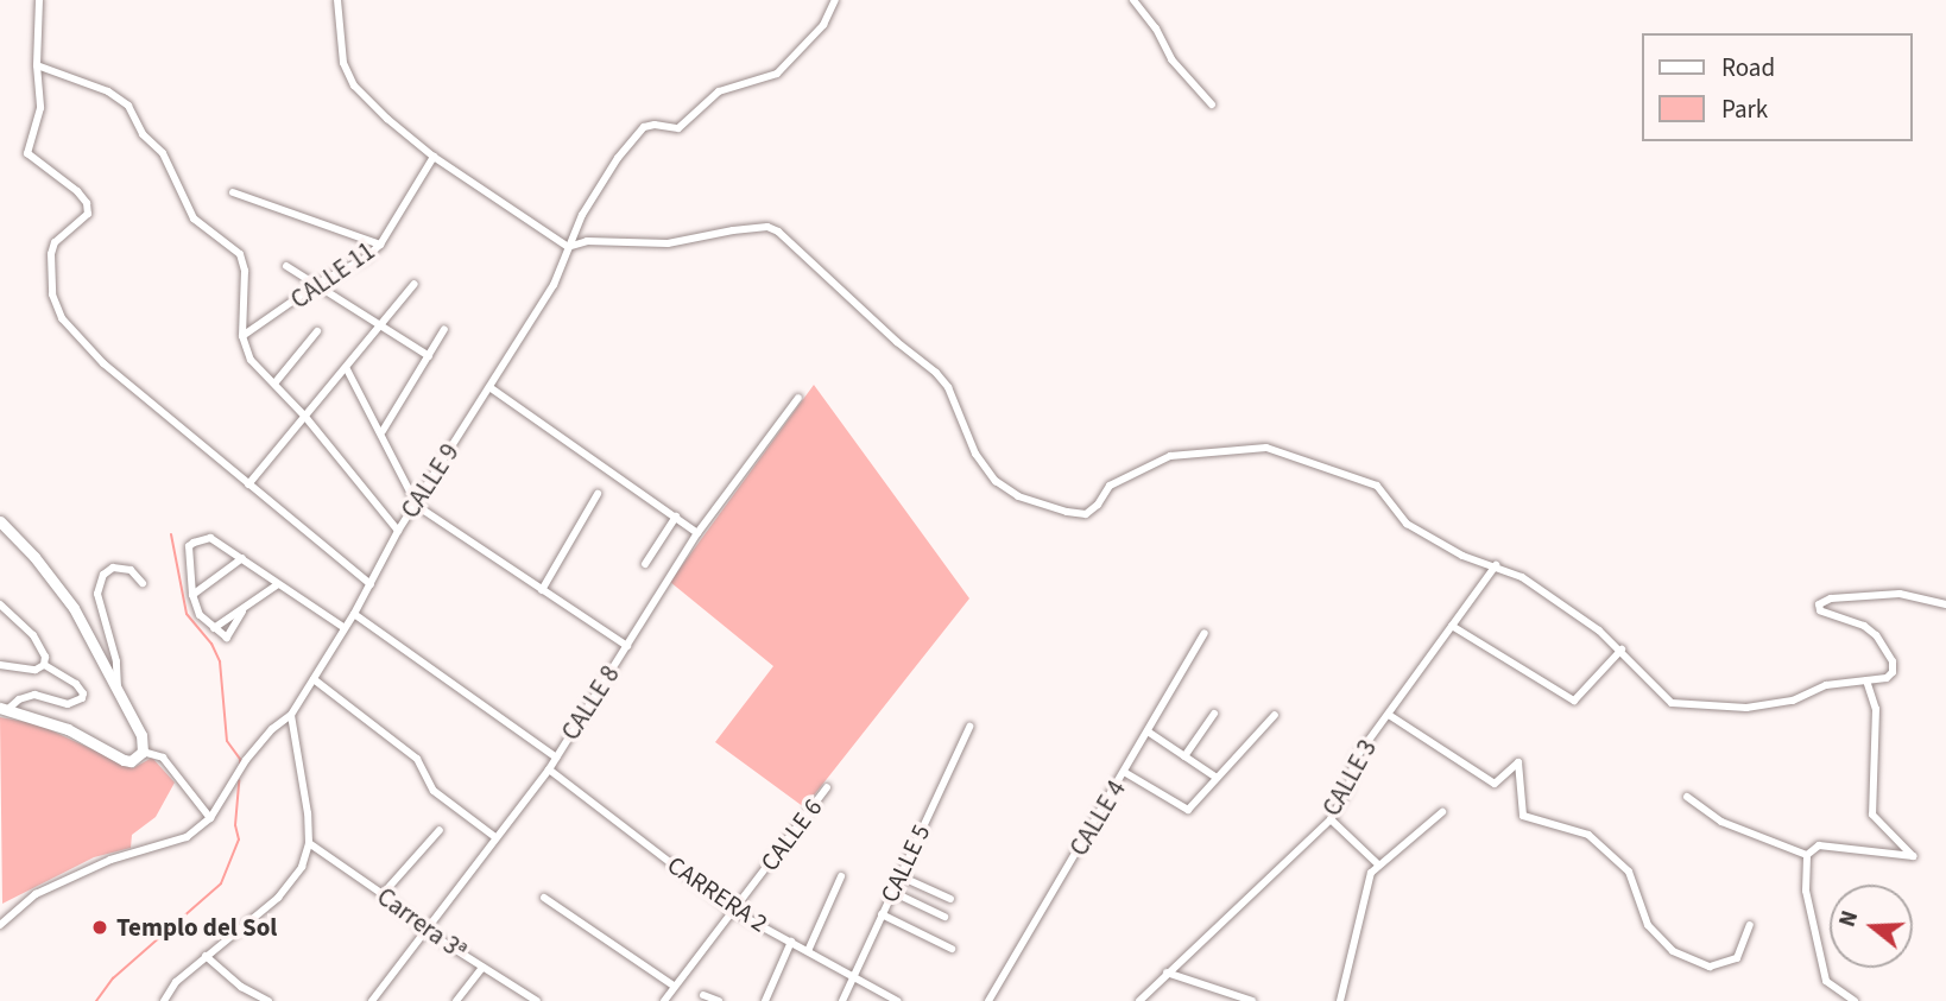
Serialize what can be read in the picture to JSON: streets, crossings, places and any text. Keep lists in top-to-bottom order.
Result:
{
  "streets": {
    "street": [
      "CALLE 11",
      "CALLE 9",
      "CALLE 8",
      "CALLE 3",
      "CALLE 4",
      "CALLE 6",
      "CALLE 5",
      "CARRERA 2",
      "Carrera 3ª"
    ]
  },
  "crossings": [
    ["CALLE 8", "CARRERA 2"],
    ["CALLE 8", "Carrera 3ª"],
    ["CALLE 6", "CARRERA 2"],
    ["CALLE 5", "CARRERA 2"]
  ],
  "places": ["Templo del Sol"],
  "legend": ["Road", "Park"],
  "north": "left"
}
